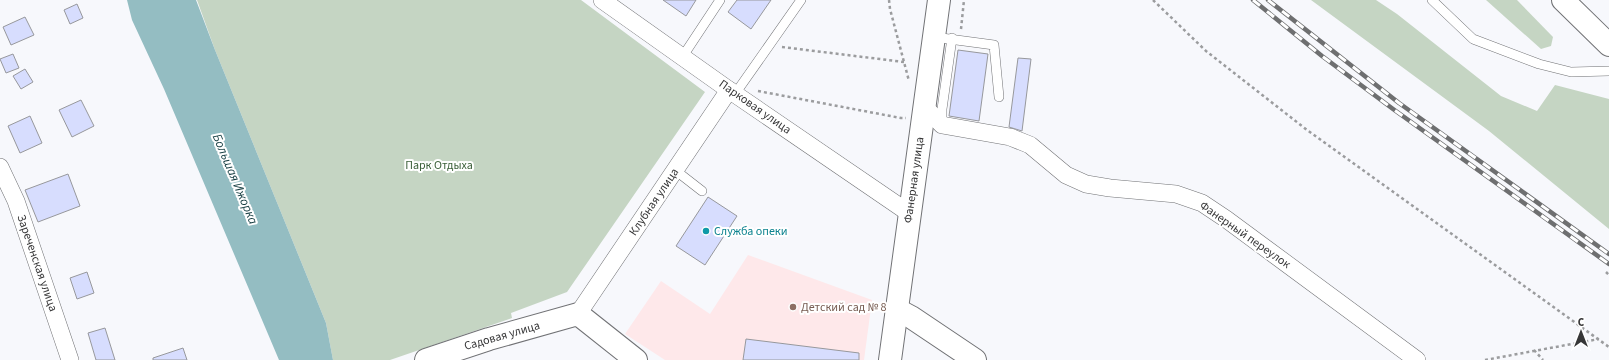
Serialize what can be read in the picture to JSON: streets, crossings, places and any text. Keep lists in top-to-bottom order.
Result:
{
  "streets": {
    "street": [
      "Парковая улица",
      "Фанерная улица",
      "Клубная улица",
      "Фанерный переулок",
      "Зареченская улица",
      "Садовая улица"
    ]
  },
  "crossings": [
    ["Парковая улица", "Фанерная улица"],
    ["Парковая улица", "Клубная улица"],
    ["Фанерная улица", "Фанерный переулок"],
    ["Клубная улица", "Садовая улица"]
  ],
  "water": ["Большая Ижорка"],
  "parks": ["Парк Отдыха"],
  "places": ["Служба опеки", "Детский сад № 8"],
  "north": "top"
}
